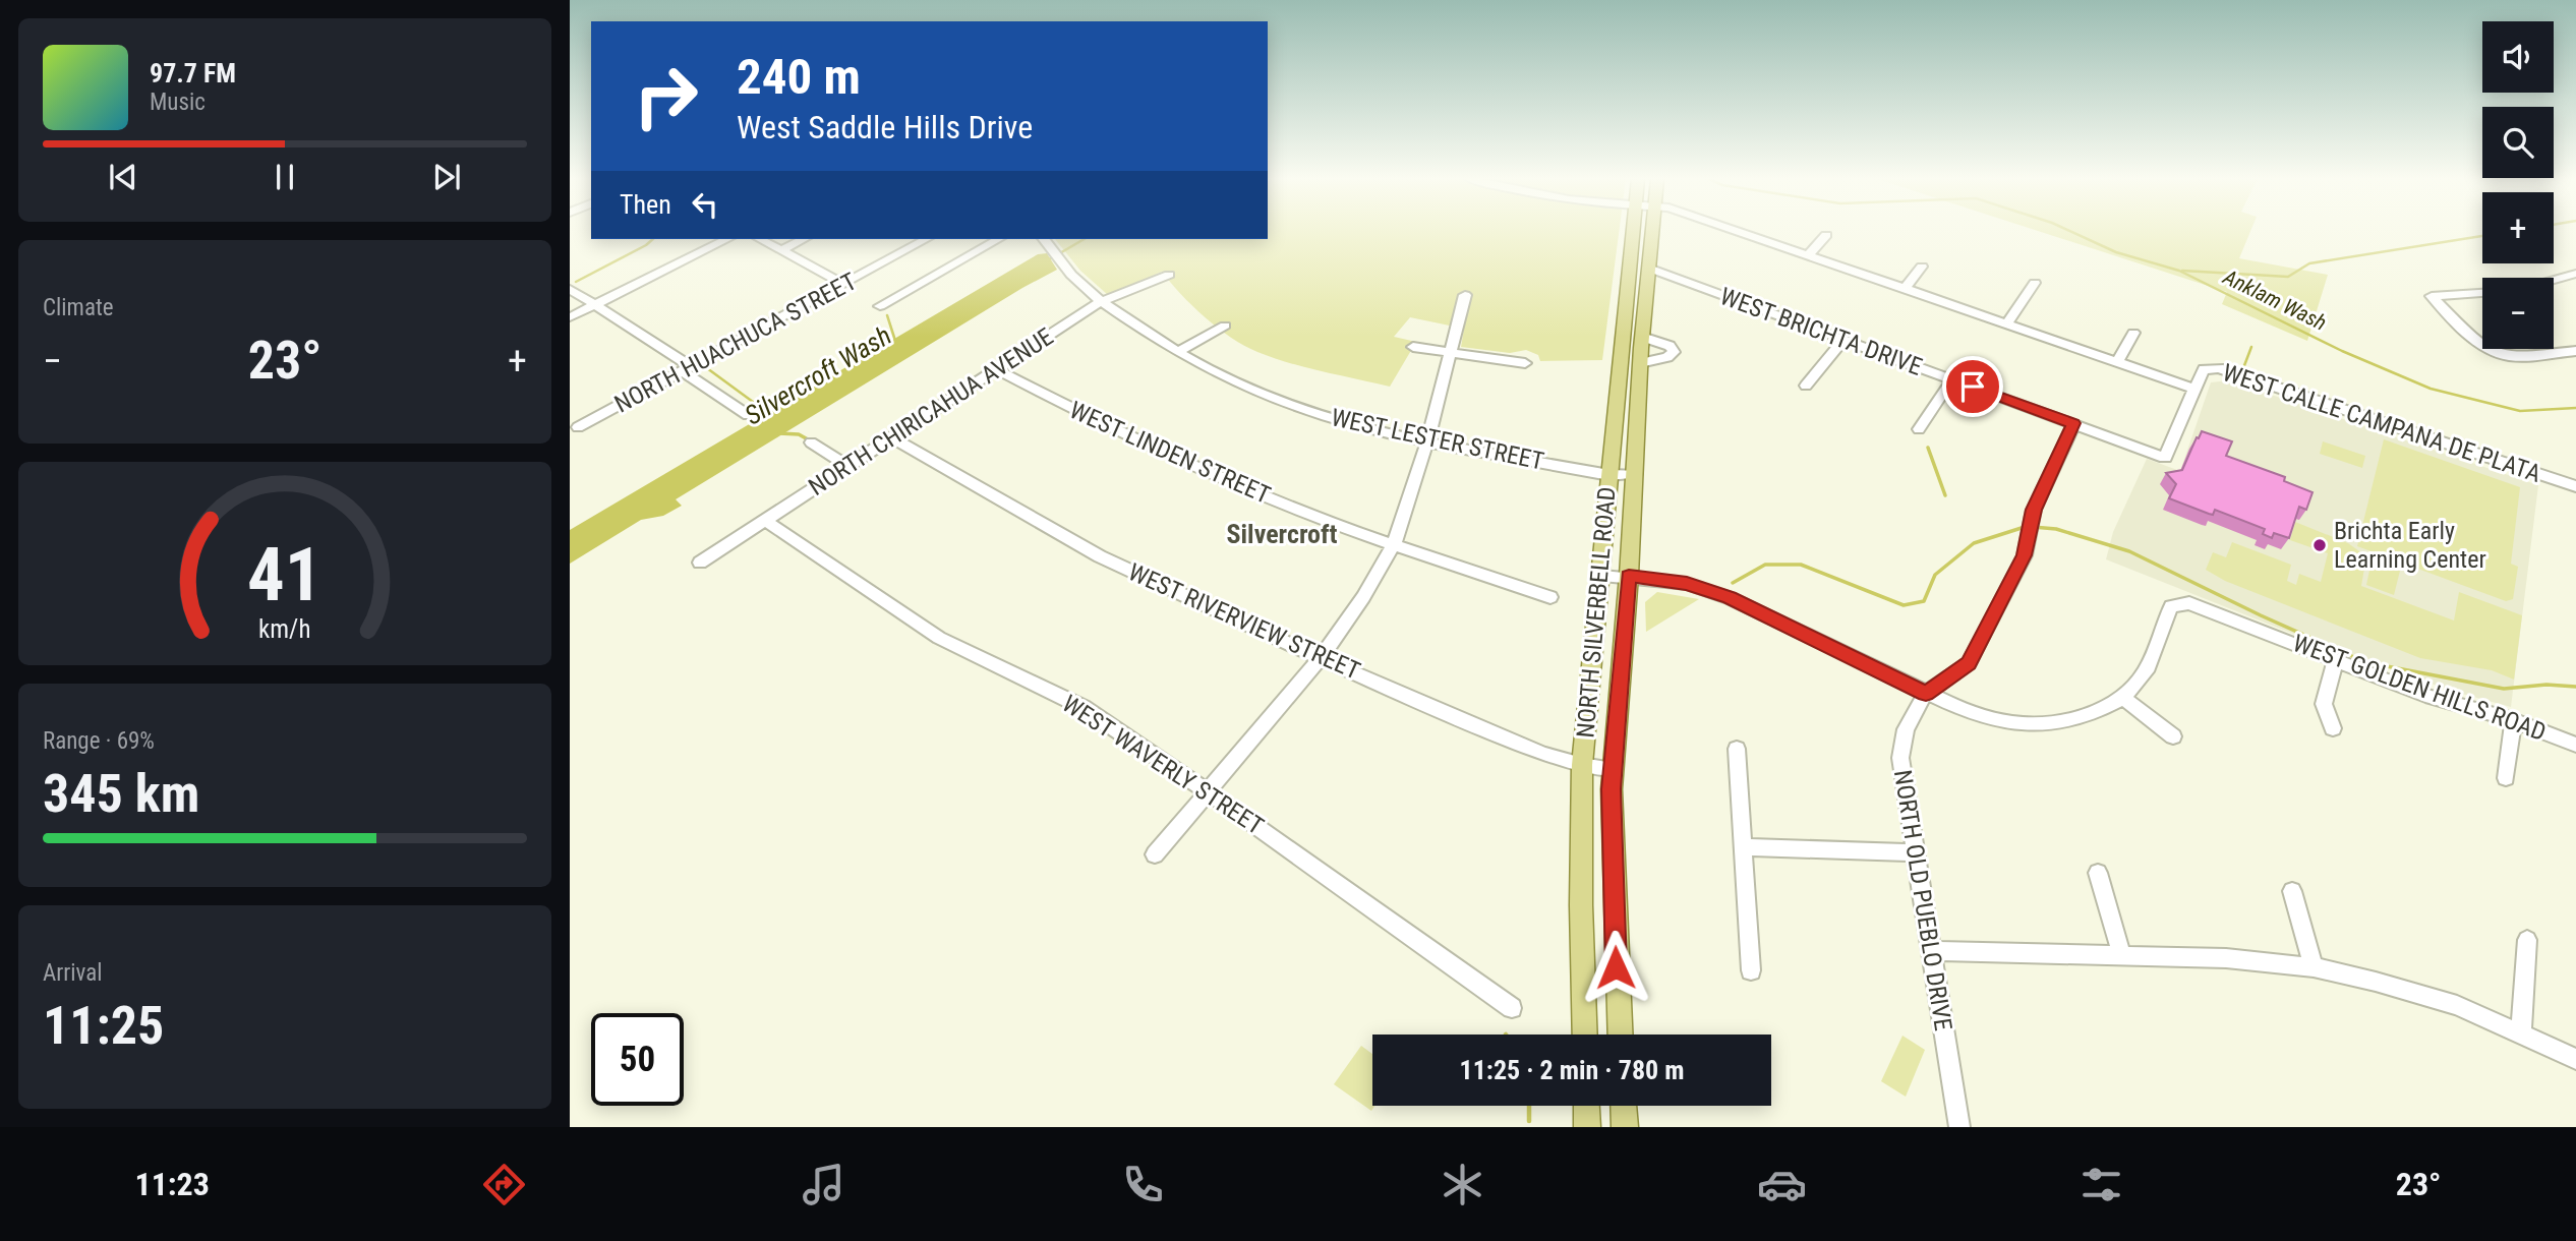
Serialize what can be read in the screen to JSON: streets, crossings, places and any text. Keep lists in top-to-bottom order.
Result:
{
  "streets": {
    "main road": ["NORTH SILVERBELL ROAD"],
    "street": [
      "WEST BRICHTA DRIVE",
      "NORTH HUACHUCA STREET",
      "NORTH CHIRICAHUA AVENUE",
      "WEST CALLE CAMPANA DE PLATA",
      "WEST LESTER STREET",
      "WEST LINDEN STREET",
      "WEST RIVERVIEW STREET",
      "WEST GOLDEN HILLS ROAD",
      "WEST WAVERLY STREET",
      "NORTH OLD PUEBLO DRIVE"
    ]
  },
  "crossings": [
    ["WEST BRICHTA DRIVE", "WEST CALLE CAMPANA DE PLATA"],
    ["WEST BRICHTA DRIVE", "NORTH SILVERBELL ROAD"],
    ["WEST BRICHTA DRIVE", "NORTH OLD PUEBLO DRIVE"],
    ["NORTH CHIRICAHUA AVENUE", "WEST LESTER STREET"],
    ["NORTH CHIRICAHUA AVENUE", "WEST LINDEN STREET"],
    ["NORTH CHIRICAHUA AVENUE", "WEST RIVERVIEW STREET"],
    ["NORTH CHIRICAHUA AVENUE", "WEST WAVERLY STREET"],
    ["WEST LESTER STREET", "NORTH SILVERBELL ROAD"],
    ["NORTH SILVERBELL ROAD", "WEST RIVERVIEW STREET"]
  ],
  "districts": ["Silvercroft"],
  "water": ["Anklam Wash", "Silvercroft Wash"],
  "places": ["Brichta Early Learning Center"],
  "page": {
    "map_buttons": ["+", "−"],
    "turn": ["240 m", "West Saddle Hills Drive"],
    "song": ["97.7 FM", "Music"],
    "then": "Then",
    "tile": [
      "Climate",
      ["Range · 69%", "345 km"],
      ["Arrival", "11:25"]
    ],
    "heat": ["−", "23°", "+"],
    "limit": "50",
    "trip": "11:25 · 2 min · 780 m",
    "tabs": ["11:23", "23°"],
    "gauge": ["41", "km/h"]
  }
}
